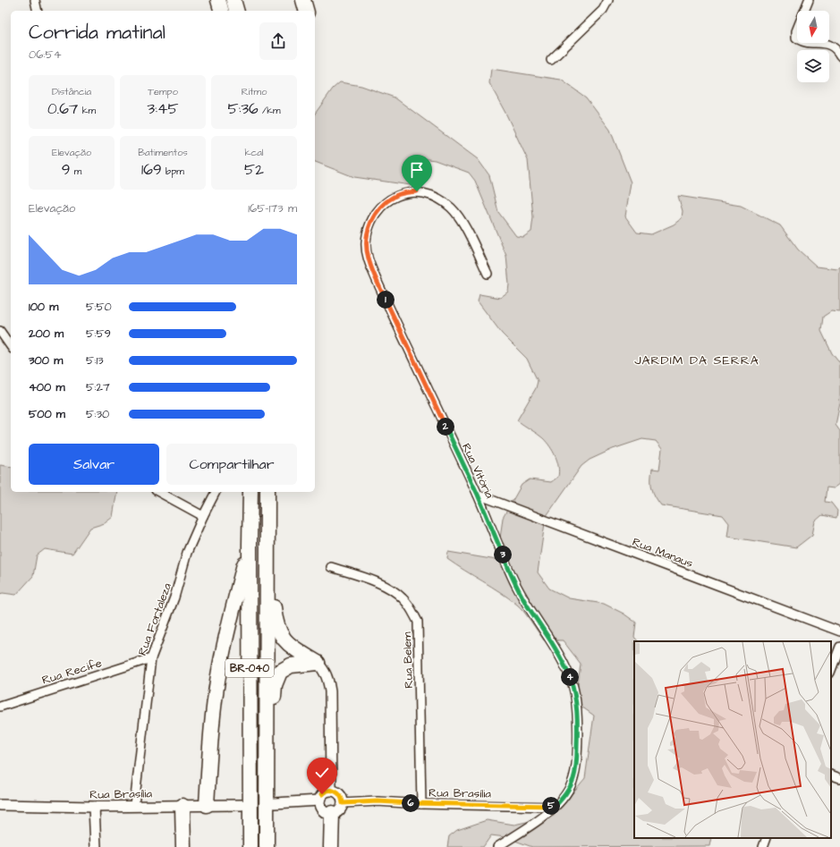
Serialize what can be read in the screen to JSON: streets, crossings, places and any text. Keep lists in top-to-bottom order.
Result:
{
  "streets": {
    "highway": ["BR-040"],
    "street": [
      "Rua Vitória",
      "Rua Manaus",
      "Rua Fortaleza",
      "Rua Belem",
      "Rua Recife",
      "Rua Brasília"
    ]
  },
  "crossings": [
    ["Rua Vitória", "Rua Manaus"],
    ["Rua Vitória", "Rua Brasília"],
    ["Rua Fortaleza", "Rua Recife"],
    ["Rua Fortaleza", "Rua Brasília"],
    ["Rua Belem", "Rua Brasília"]
  ],
  "districts": ["JARDIM DA SERRA"],
  "north": "bottom",
  "page": {
    "heading": ["Corrida matinal", "06:54"],
    "stats": [
      ["Distância", "0.67 km"],
      ["Tempo", "3:45"],
      ["Ritmo", "5:36 /km"],
      ["Elevação", "9 m"],
      ["Batimentos", "169 bpm"],
      ["kcal", "52"]
    ],
    "chart": ["Elevação", "165–173 m"],
    "pins": [
      "1",
      "2",
      "3",
      "4",
      "6",
      "5"
    ],
    "list": [
      {
        "name": "100 m",
        "note": "5:50"
      },
      {
        "name": "200 m",
        "note": "5:59"
      },
      {
        "name": "300 m",
        "note": "5:13"
      },
      {
        "name": "400 m",
        "note": "5:27"
      },
      {
        "name": "500 m",
        "note": "5:30"
      }
    ],
    "buttons": ["Salvar", "Compartilhar"]
  }
}
